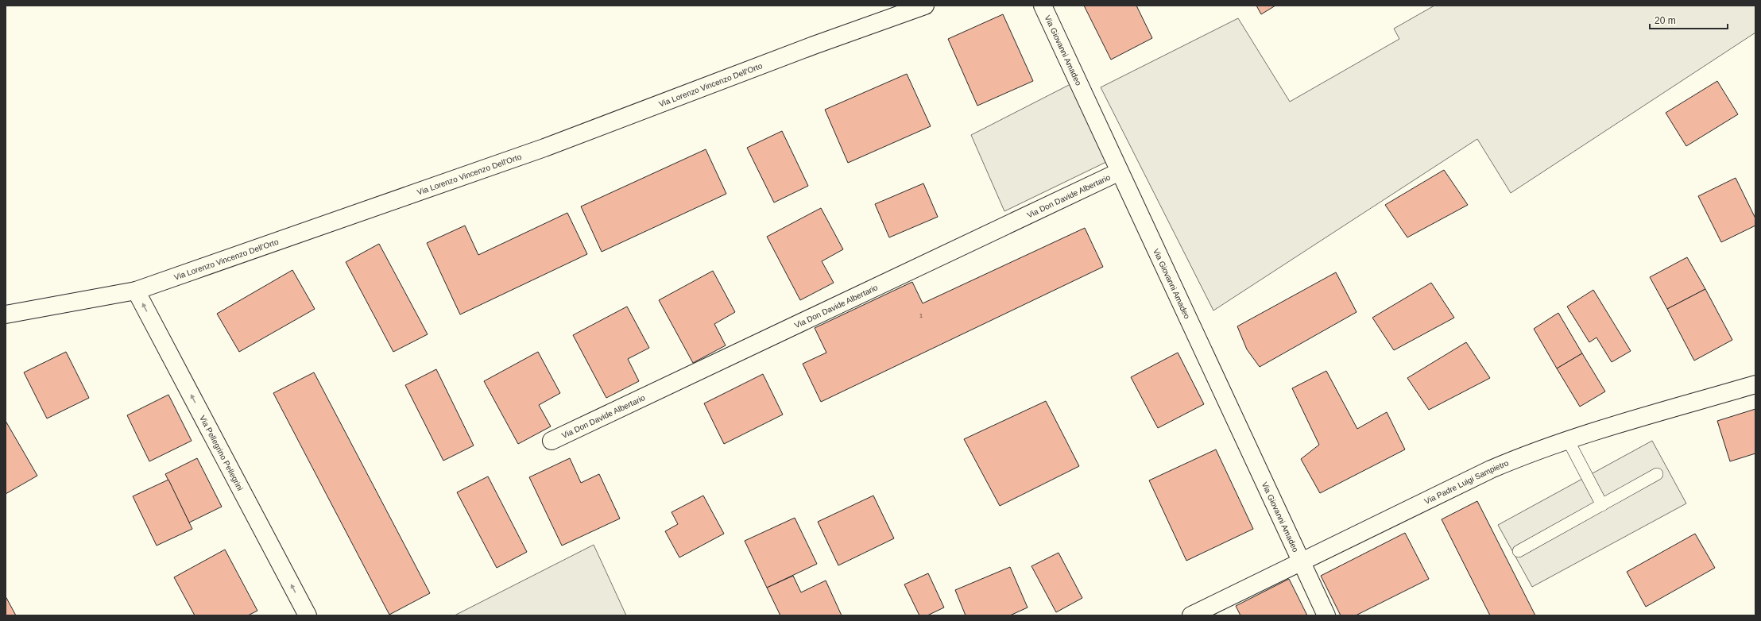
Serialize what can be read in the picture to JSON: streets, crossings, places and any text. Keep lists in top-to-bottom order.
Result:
{
  "streets": {
    "street": [
      "Via Giovanni Amadeo",
      "Via Lorenzo Vincenzo Dell'Orto",
      "Via Don Davide Albertario",
      "Via Pellegrino Pellegrini",
      "Via Padre Luigi Sampietro"
    ]
  },
  "crossings": [
    ["Via Giovanni Amadeo", "Via Don Davide Albertario"],
    ["Via Giovanni Amadeo", "Via Padre Luigi Sampietro"],
    ["Via Lorenzo Vincenzo Dell'Orto", "Via Pellegrino Pellegrini"]
  ],
  "one_way": ["Via Pellegrino Pellegrini"],
  "house_numbers": ["1"],
  "scale_bar": "20 m"
}
